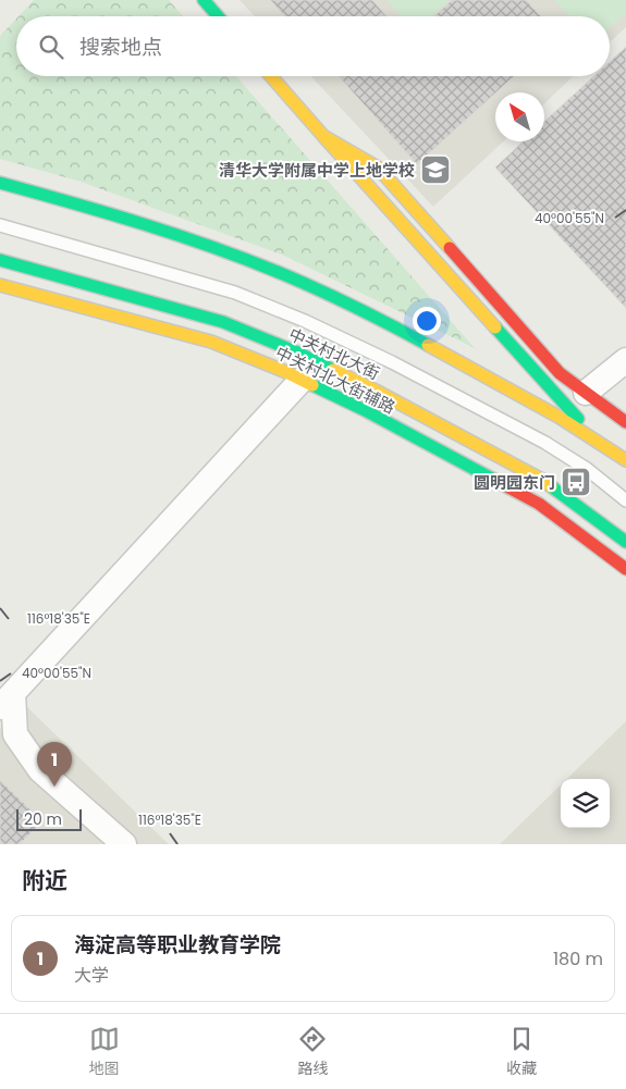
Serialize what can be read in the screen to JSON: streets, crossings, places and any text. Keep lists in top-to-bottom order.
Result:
{
  "streets": {
    "main road": ["中关村北大街", "中关村北大街辅路"]
  },
  "places": {
    "school or university": ["清华大学附属中学上地学校"],
    "bus stop": ["圆明园东门"]
  },
  "scale_bar": "20 m",
  "north": "top left",
  "page": {
    "search": "搜索地点",
    "pins": "1",
    "scale": "20 m",
    "heading": "附近",
    "list": [
      {
        "mark": "1",
        "name": "海淀高等职业教育学院",
        "note": "大学",
        "value": "180 m"
      }
    ],
    "nav": ["地图", "路线", "收藏"]
  },
  "coordinates": ["40°00'55\"N", "116°18'35\"E"]
}
